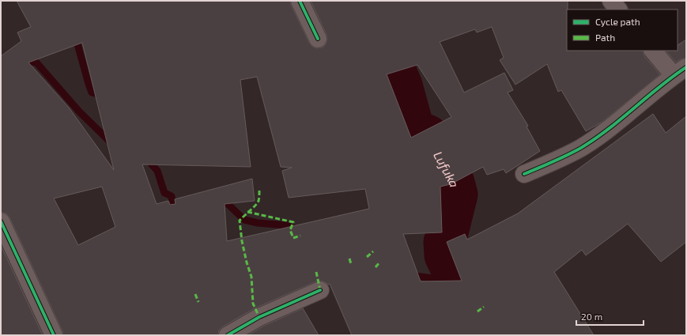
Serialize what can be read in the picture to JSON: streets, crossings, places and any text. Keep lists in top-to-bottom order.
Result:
{
  "water": ["Lufuka"],
  "legend": ["Cycle path", "Path"],
  "scale_bar": "20 m"
}
